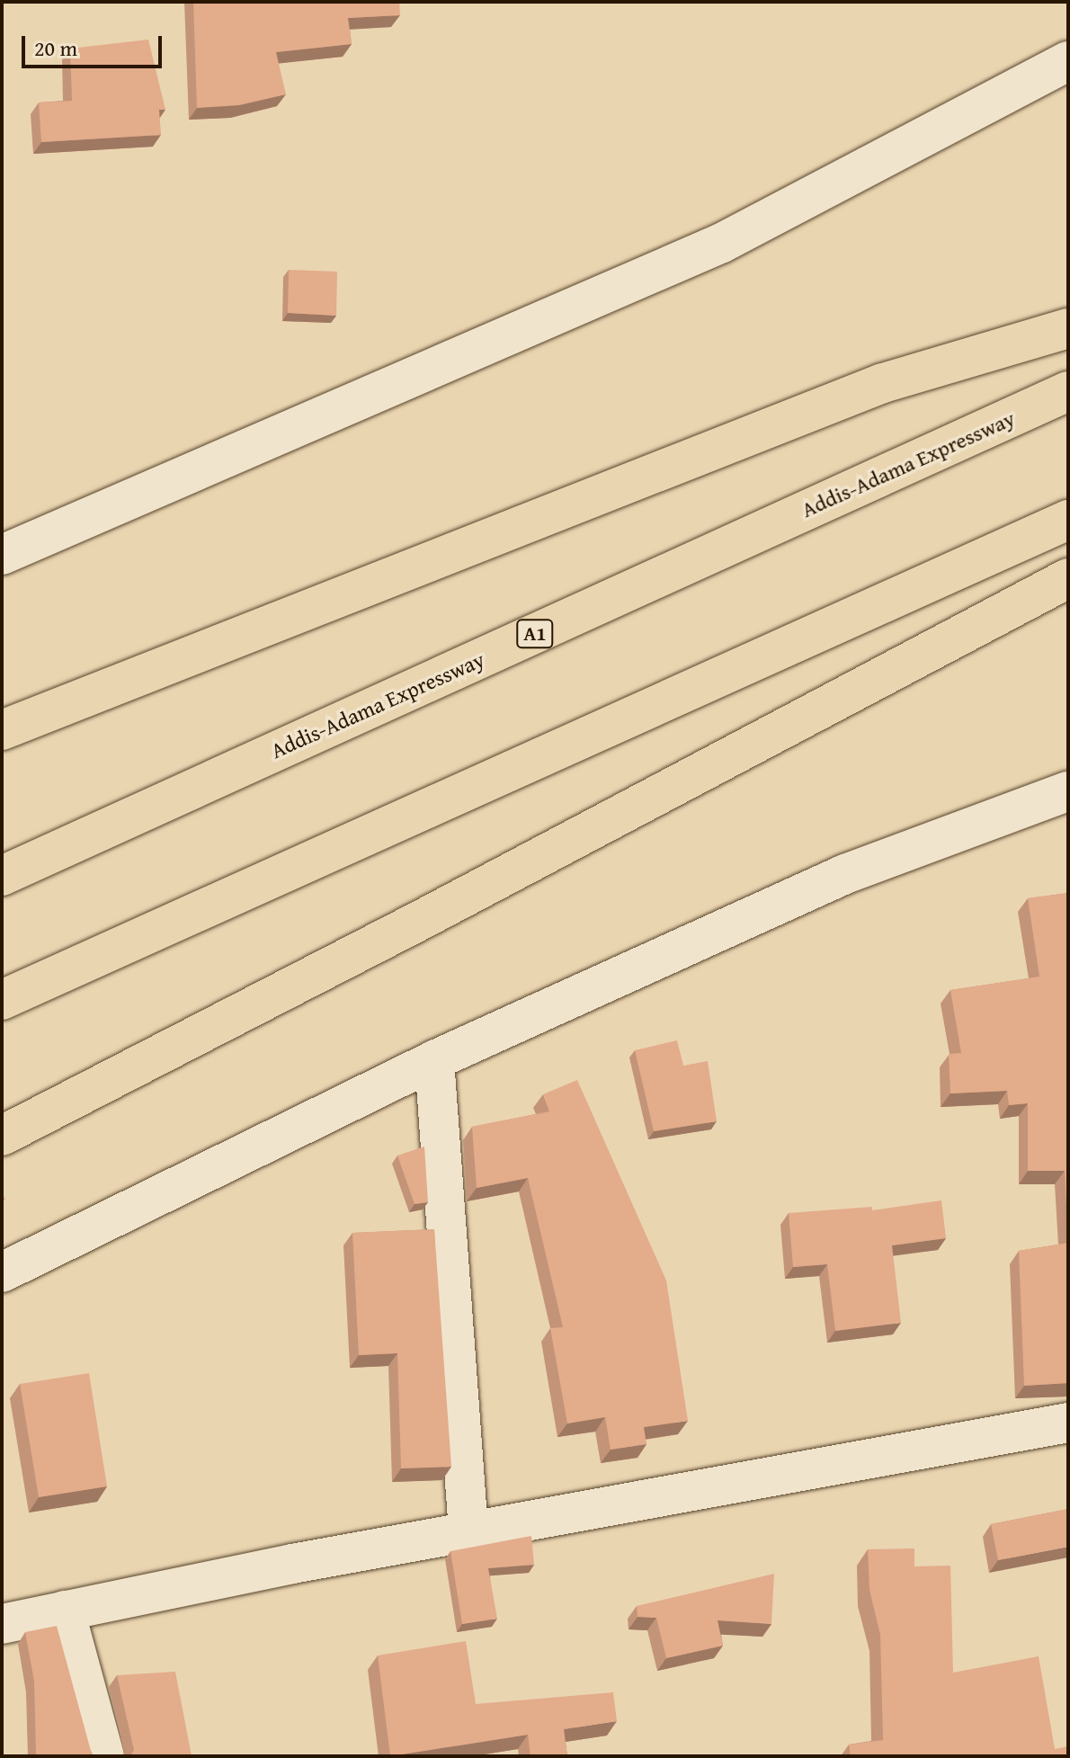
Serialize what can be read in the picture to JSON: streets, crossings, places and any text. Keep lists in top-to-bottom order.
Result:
{
  "streets": {
    "highway": ["Addis-Adama Expressway", "A1"]
  },
  "scale_bar": "20 m"
}
